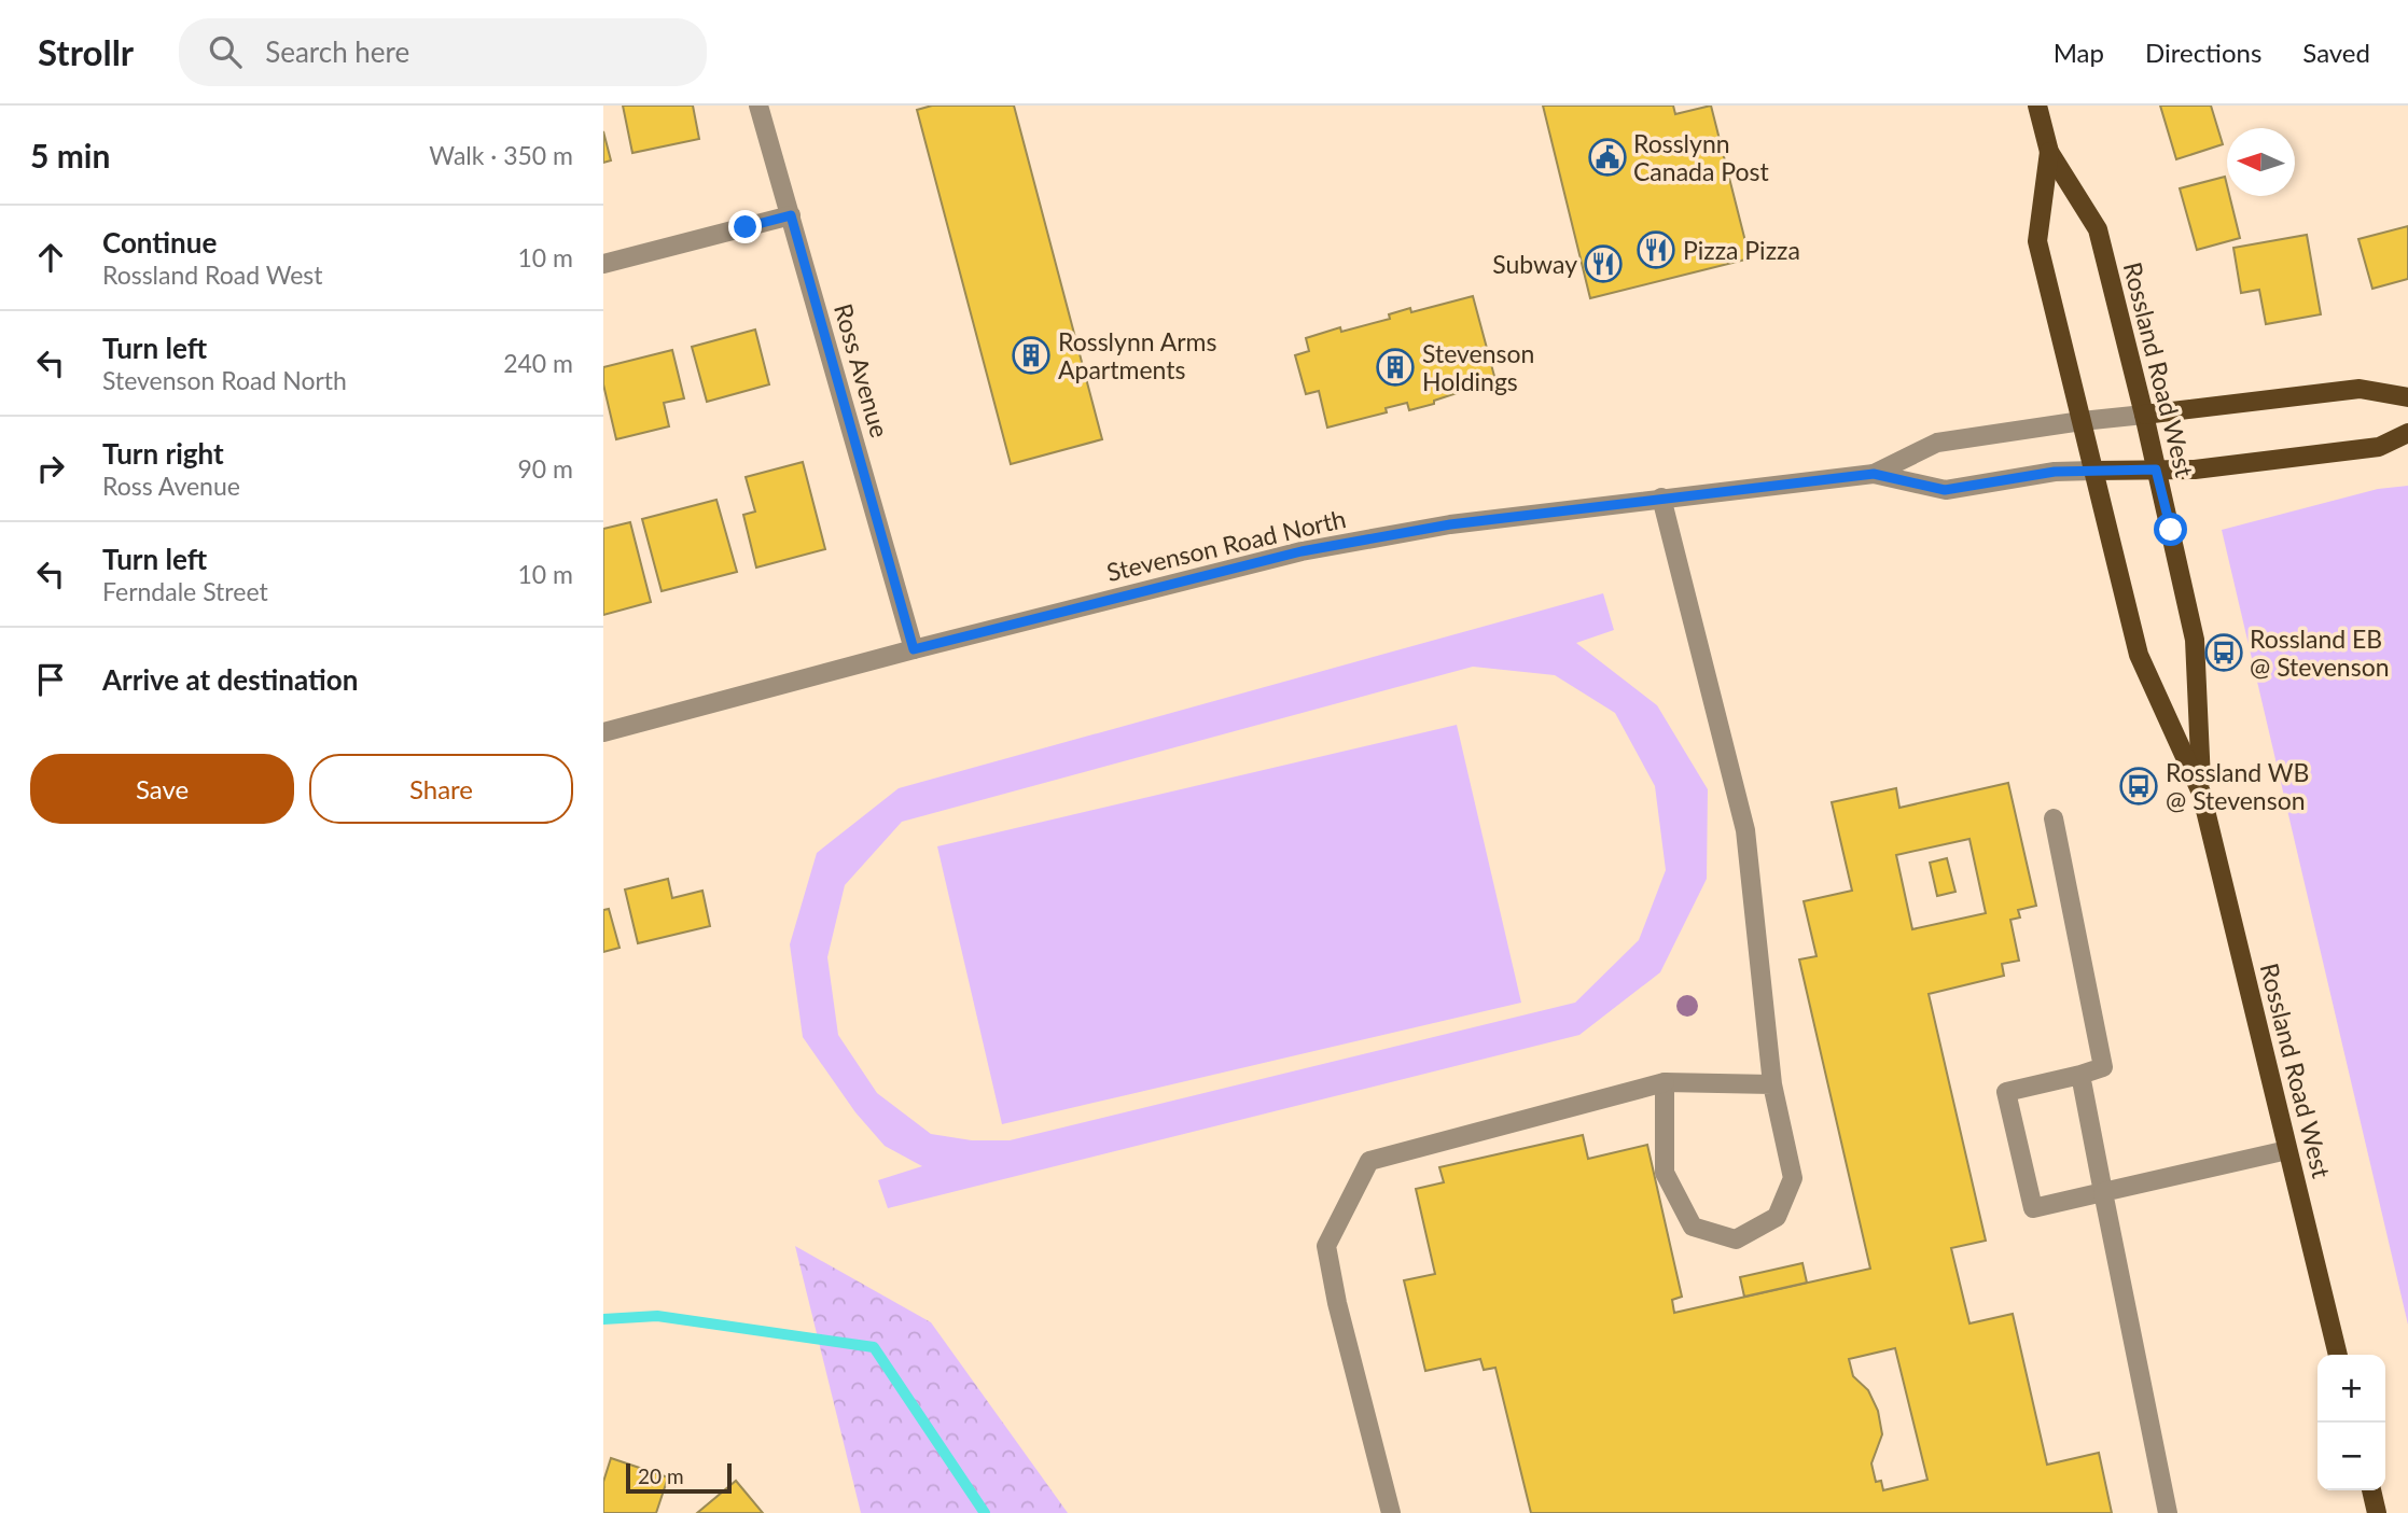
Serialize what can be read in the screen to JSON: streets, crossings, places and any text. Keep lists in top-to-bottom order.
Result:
{
  "streets": {
    "main road": ["Rossland Road West", "Stevenson Road North"],
    "street": ["Ross Avenue"]
  },
  "crossings": [
    ["Rossland Road West", "Stevenson Road North"],
    ["Ross Avenue", "Stevenson Road North"]
  ],
  "places": {
    "public building": ["Rosslynn Canada Post"],
    "restaurant": ["Pizza Pizza", "Subway"],
    "building": ["Rosslynn Arms Apartments", "Stevenson Holdings"],
    "bus stop": ["Rossland EB @ Stevenson", "Rossland WB @ Stevenson"]
  },
  "scale_bar": "20 m",
  "north": "left",
  "page": {
    "header": "Strollr",
    "search": "Search here",
    "nav": ["Map", "Directions", "Saved"],
    "heading": ["5 min", "Walk · 350 m"],
    "list": [
      ["Continue", "Rossland Road West", "10 m"],
      ["Turn left", "Stevenson Road North", "240 m"],
      ["Turn right", "Ross Avenue", "90 m"],
      ["Turn left", "Ferndale Street", "10 m"],
      "Arrive at destination"
    ],
    "buttons": ["Save", "Share"],
    "map_buttons": ["+", "−"],
    "scale": "20 m"
  }
}
